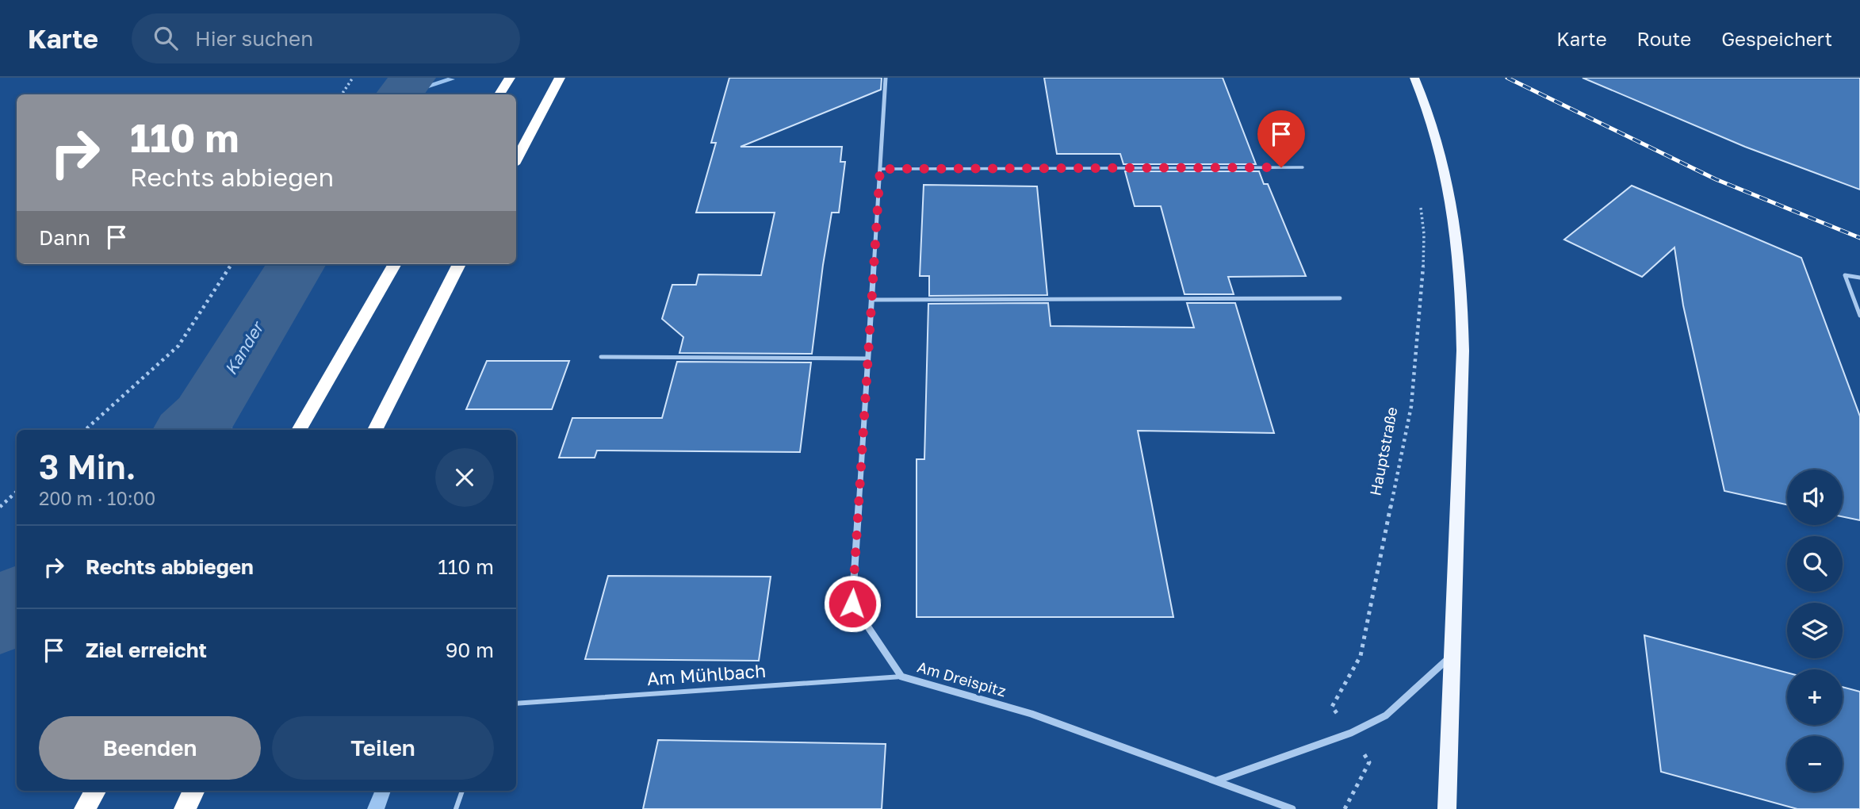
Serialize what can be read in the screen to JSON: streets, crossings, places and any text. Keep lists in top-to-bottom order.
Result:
{
  "streets": {
    "street": ["Am Dreispitz"],
    "lane": ["Am Mühlbach"],
    "path": ["Hauptstraße"]
  },
  "crossings": [
    ["Am Mühlbach", "Am Dreispitz"]
  ],
  "water": ["Kander"],
  "page": {
    "header": "Karte",
    "search": "Hier suchen",
    "nav": ["Karte", "Route", "Gespeichert"],
    "turn": ["110 m", "Rechts abbiegen"],
    "then": "Dann",
    "heading": ["3 Min.", "200 m · 10:00"],
    "map_buttons": ["+", "−"],
    "list": [
      {
        "name": "Rechts abbiegen",
        "value": "110 m"
      },
      {
        "name": "Ziel erreicht",
        "value": "90 m"
      }
    ],
    "buttons": ["Beenden", "Teilen"]
  }
}
